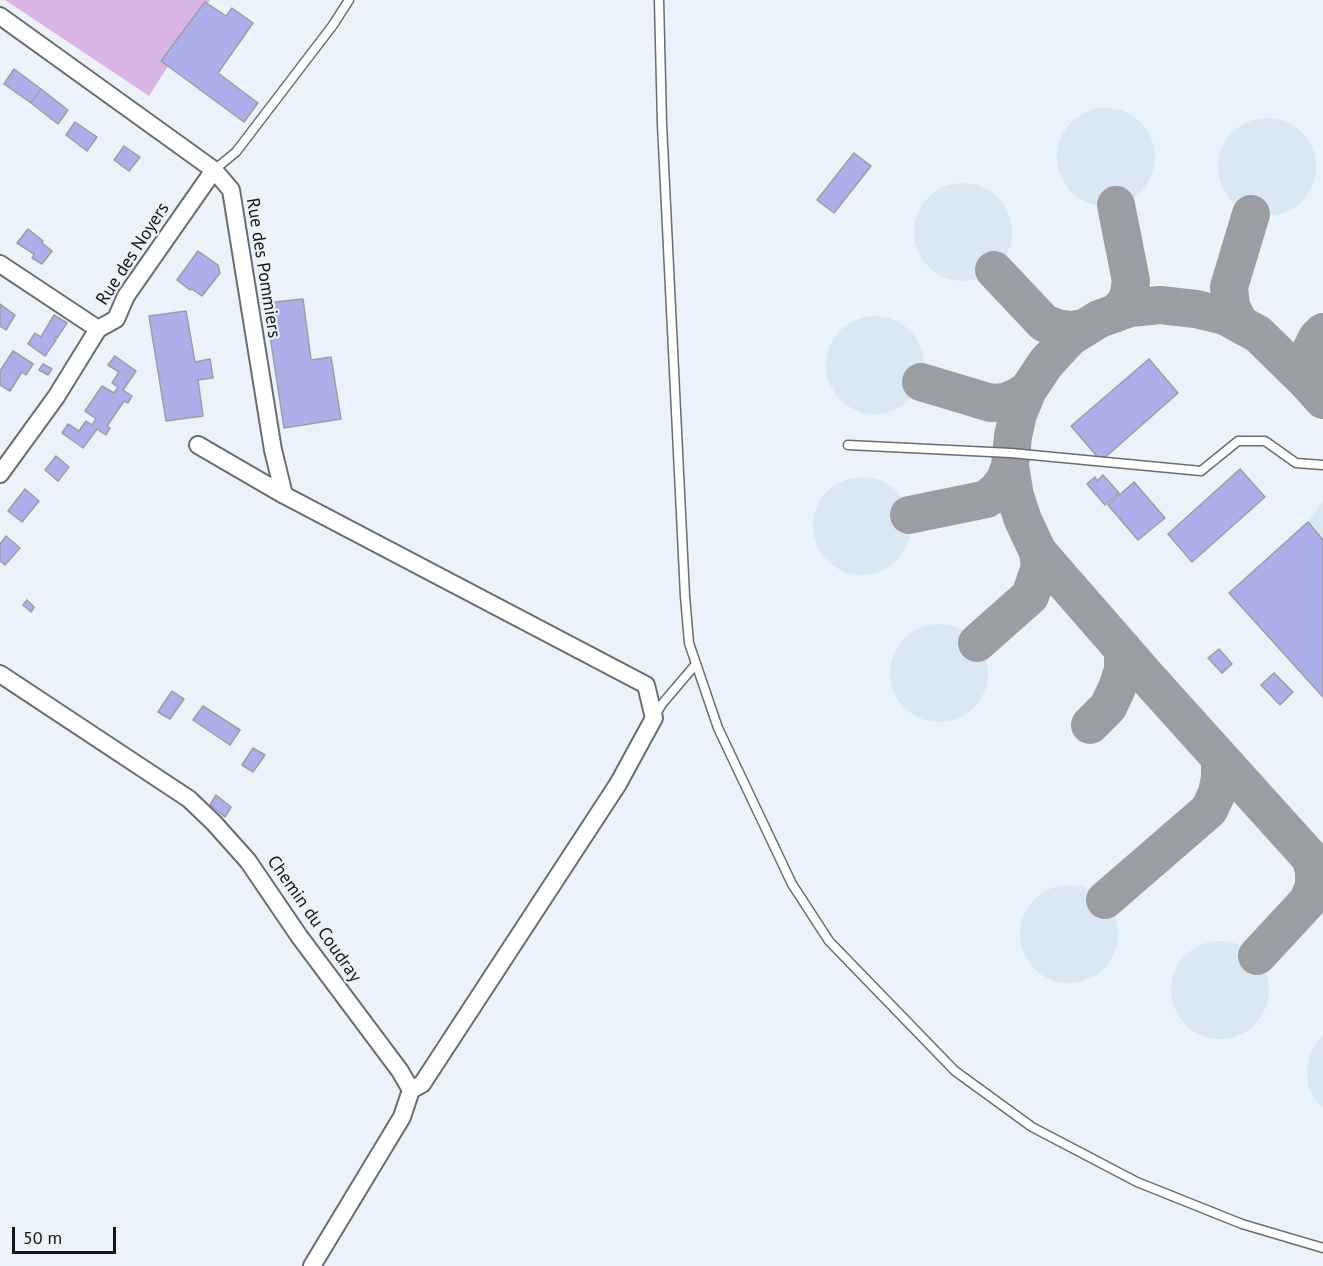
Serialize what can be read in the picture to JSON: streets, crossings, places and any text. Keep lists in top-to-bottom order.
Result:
{
  "streets": {
    "street": ["Rue des Noyers", "Rue des Pommiers", "Chemin du Coudray"]
  },
  "crossings": [
    ["Rue des Noyers", "Rue des Pommiers"]
  ],
  "scale_bar": "50 m"
}
